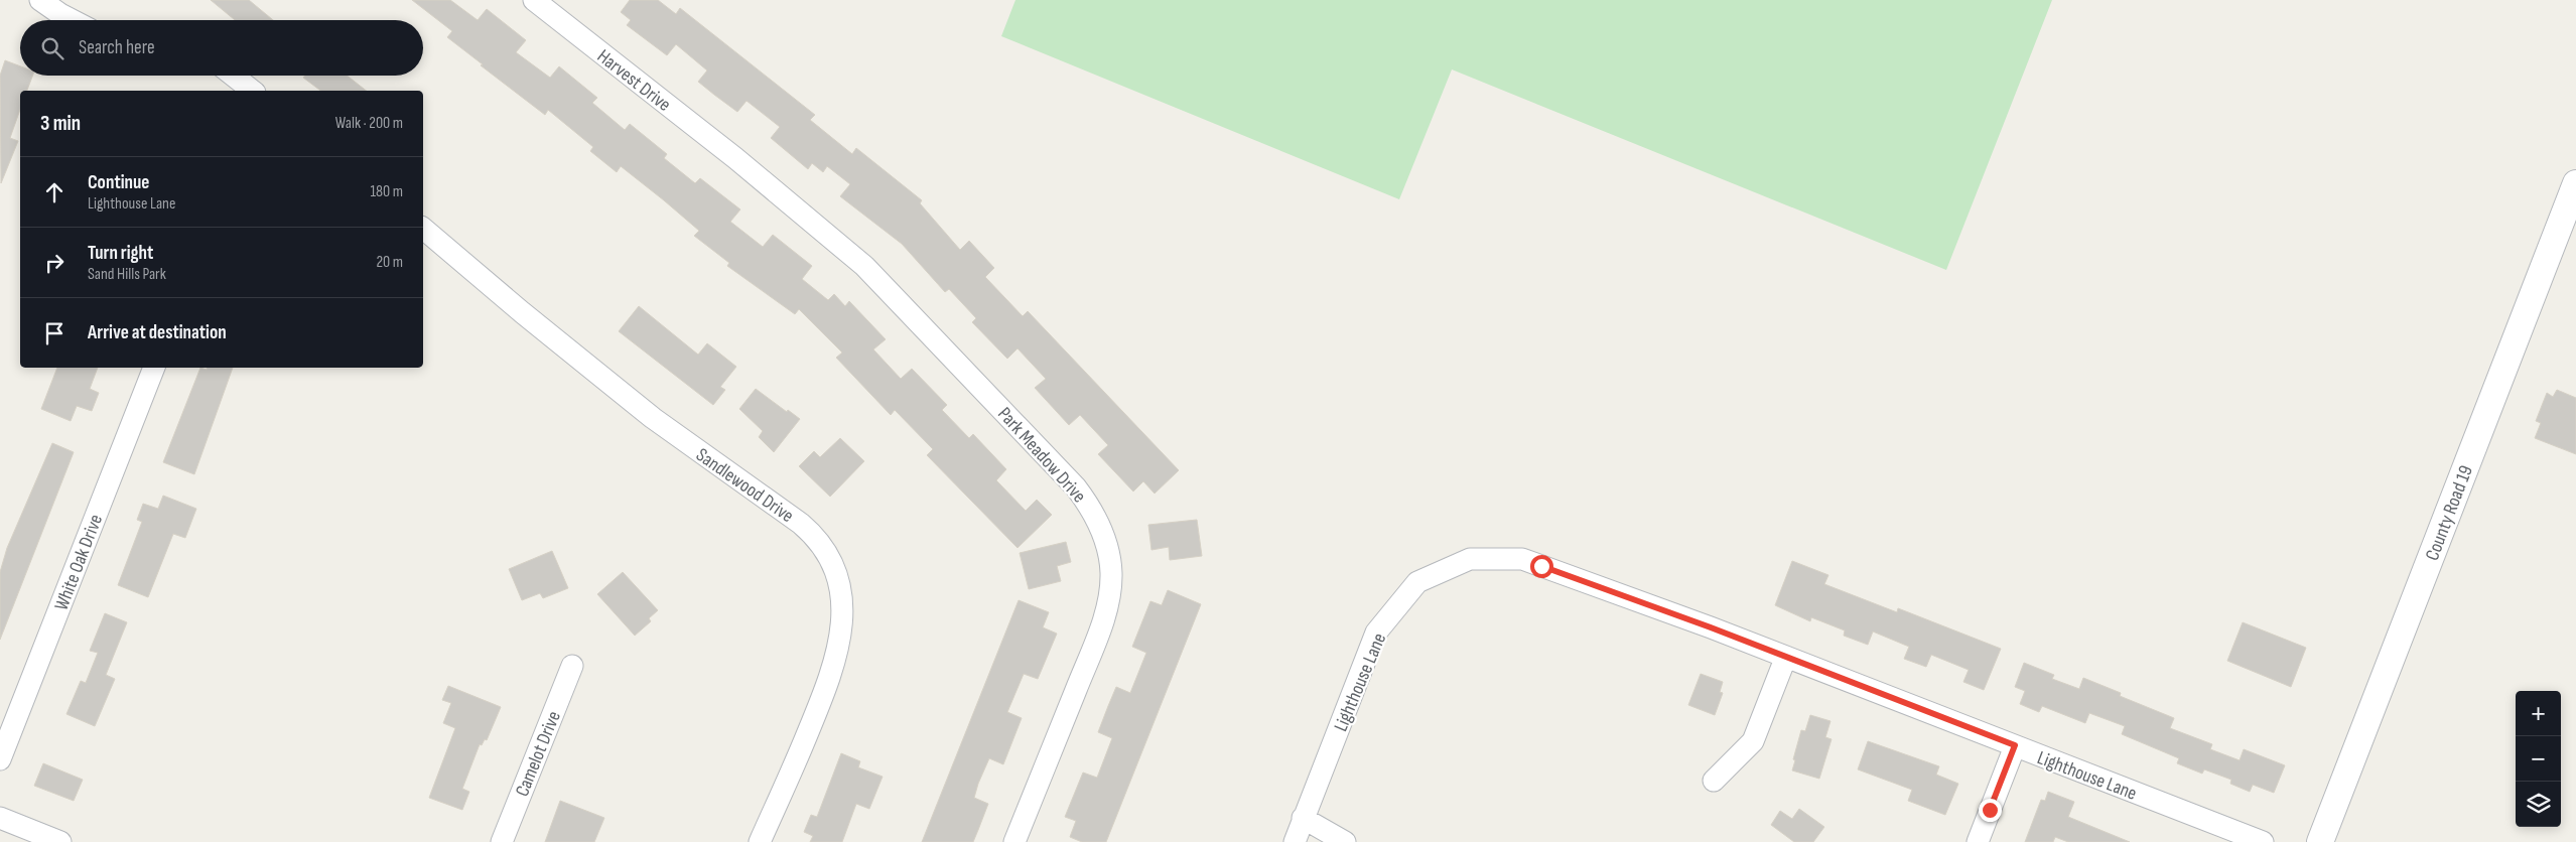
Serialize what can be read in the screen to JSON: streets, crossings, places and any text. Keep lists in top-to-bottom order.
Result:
{
  "streets": {
    "street": [
      "Harvest Drive",
      "Park Meadow Drive",
      "Sandlewood Drive",
      "County Road 19",
      "White Oak Drive",
      "Lighthouse Lane",
      "Camelot Drive"
    ]
  },
  "crossings": [
    ["Harvest Drive", "Park Meadow Drive"]
  ],
  "page": {
    "search": "Search here",
    "heading": ["3 min", "Walk · 200 m"],
    "list": [
      ["Continue", "Lighthouse Lane", "180 m"],
      ["Turn right", "Sand Hills Park", "20 m"],
      "Arrive at destination"
    ],
    "map_buttons": ["+", "−"]
  }
}
